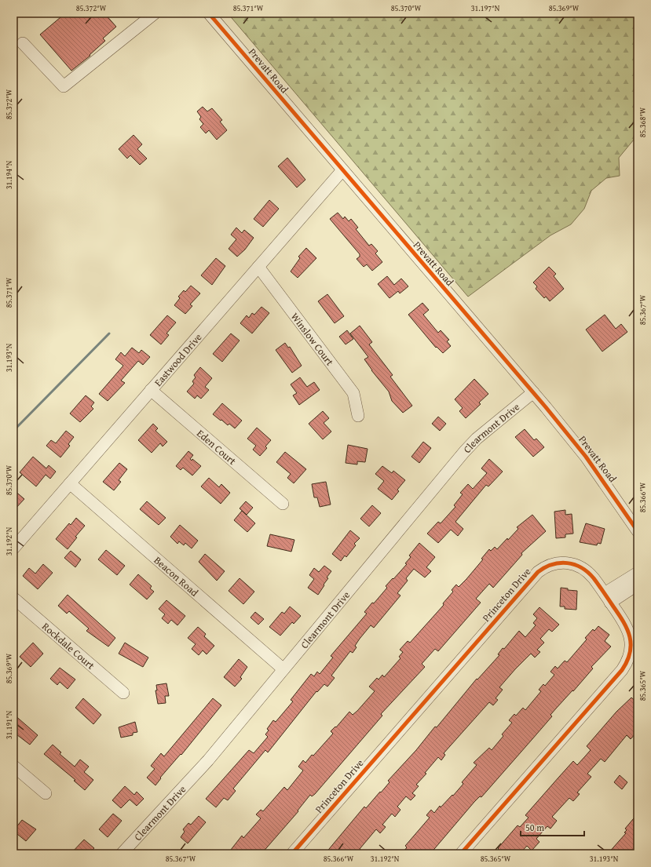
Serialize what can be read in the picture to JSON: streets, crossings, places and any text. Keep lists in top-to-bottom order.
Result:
{
  "streets": {
    "street": [
      "Prevatt Road",
      "Winslow Court",
      "Eastwood Drive",
      "Clearmont Drive",
      "Eden Court",
      "Beacon Road",
      "Princeton Drive",
      "Rockdale Court"
    ]
  },
  "crossings": [
    ["Prevatt Road", "Eastwood Drive"],
    ["Prevatt Road", "Clearmont Drive"],
    ["Winslow Court", "Eastwood Drive"],
    ["Eastwood Drive", "Eden Court"],
    ["Eastwood Drive", "Beacon Road"],
    ["Clearmont Drive", "Beacon Road"]
  ],
  "scale_bar": "50 m",
  "coordinates": [
    "85.372°W",
    "85.371°W",
    "85.370°W",
    "31.197°N",
    "85.369°W",
    "85.368°W",
    "31.194°N",
    "85.367°W",
    "31.193°N",
    "85.366°W",
    "31.192°N",
    "85.365°W",
    "31.191°N"
  ]
}
